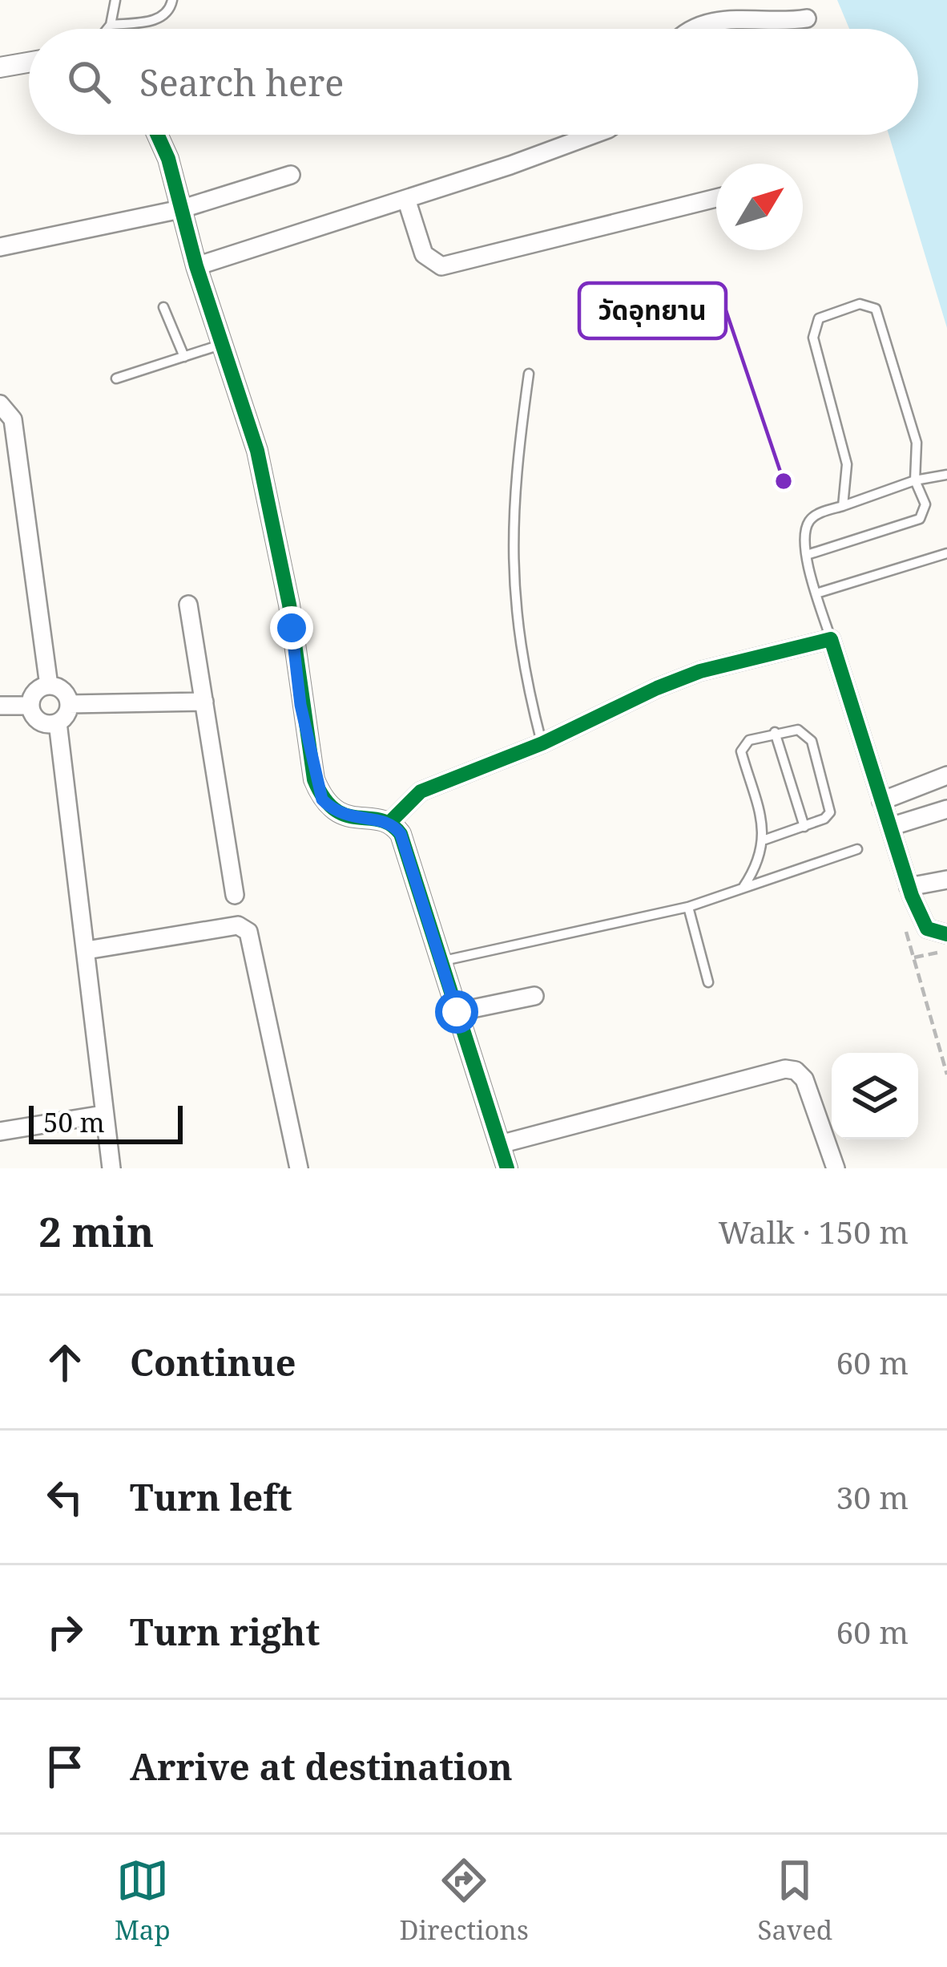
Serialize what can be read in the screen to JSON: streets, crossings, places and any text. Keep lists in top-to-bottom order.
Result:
{
  "places": ["วัดอุทยาน"],
  "scale_bar": "50 m",
  "north": "top right",
  "page": {
    "search": "Search here",
    "scale": "50 m",
    "heading": ["2 min", "Walk · 150 m"],
    "list": [
      ["Continue", "60 m"],
      ["Turn left", "30 m"],
      ["Turn right", "60 m"],
      "Arrive at destination"
    ],
    "nav": ["Map", "Directions", "Saved"]
  }
}
